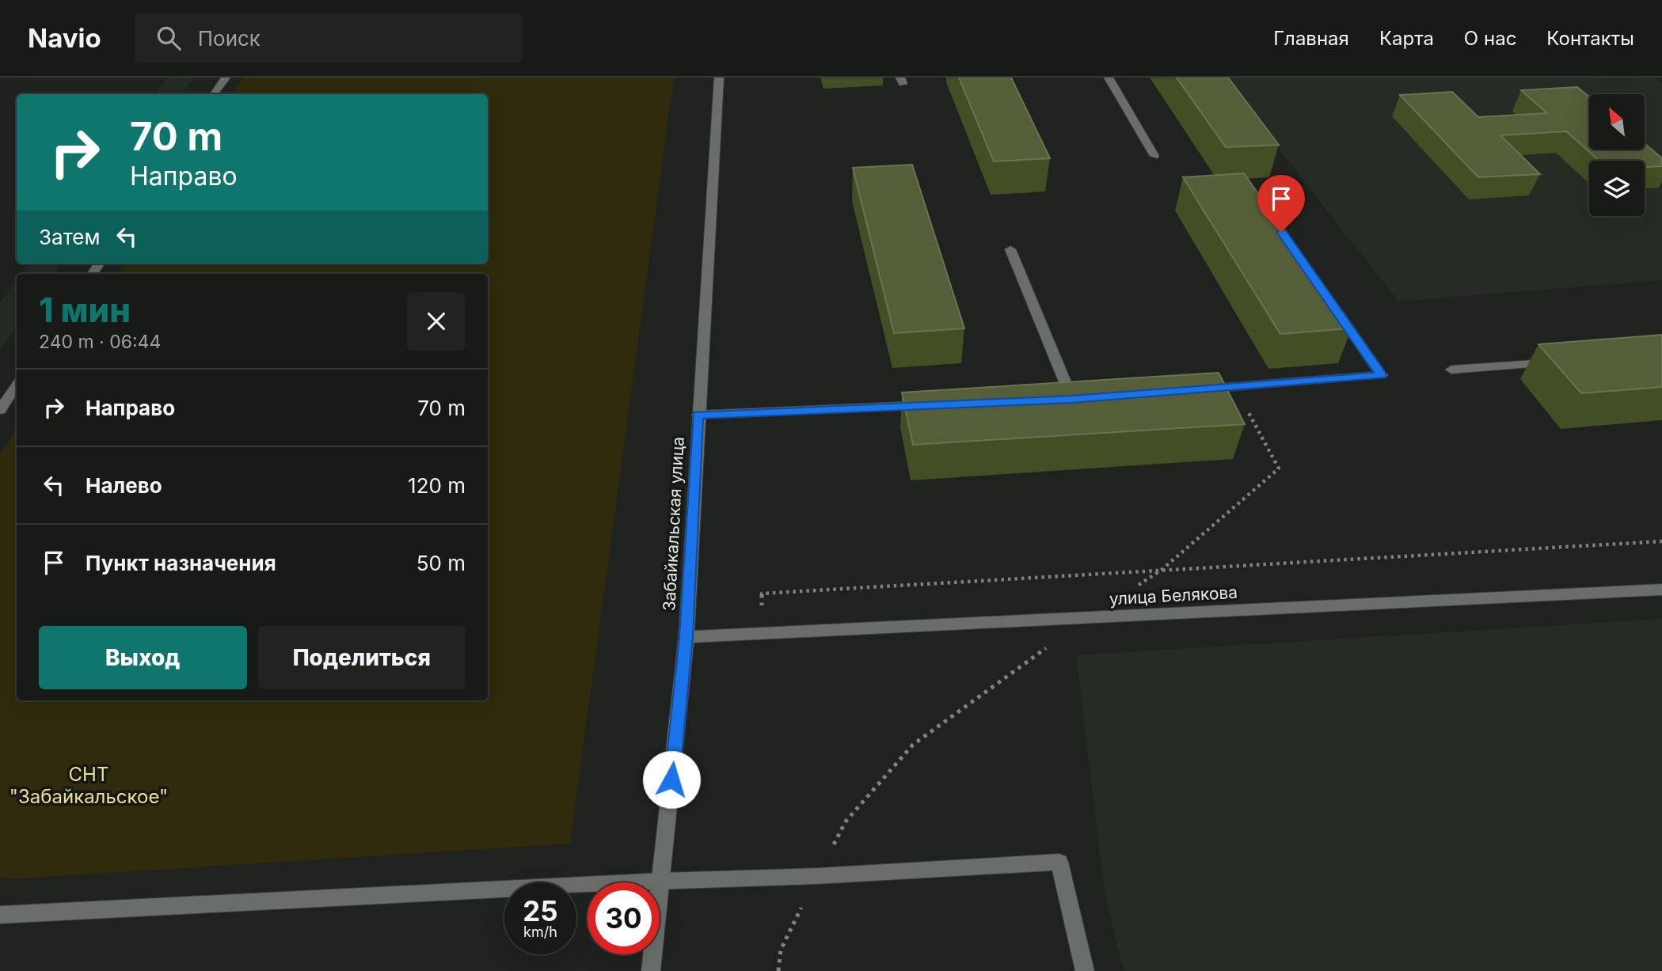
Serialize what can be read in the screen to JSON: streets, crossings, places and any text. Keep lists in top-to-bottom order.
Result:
{
  "streets": {
    "street": ["Забайкальская улица", "улица Белякова"]
  },
  "crossings": [
    ["Забайкальская улица", "улица Белякова"]
  ],
  "parks": ["СНТ \"Забайкальское\""],
  "north": "top left",
  "page": {
    "header": "Navio",
    "search": "Поиск",
    "nav": [
      "Главная",
      "Карта",
      "О нас",
      "Контакты"
    ],
    "turn": ["70 m", "Направо"],
    "then": "Затем",
    "heading": ["1 мин", "240 m · 06:44"],
    "list": [
      {
        "name": "Направо",
        "value": "70 m"
      },
      {
        "name": "Налево",
        "value": "120 m"
      },
      {
        "name": "Пункт назначения",
        "value": "50 m"
      }
    ],
    "buttons": ["Выход", "Поделиться"],
    "speed": "25 km/h",
    "limit": "30"
  }
}
